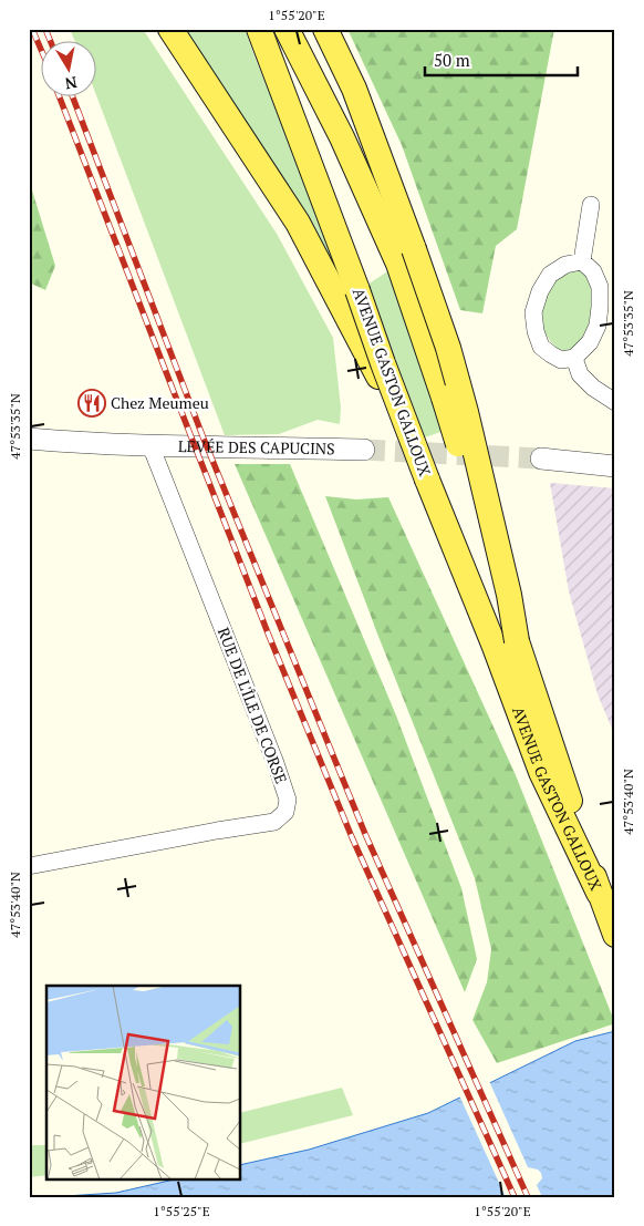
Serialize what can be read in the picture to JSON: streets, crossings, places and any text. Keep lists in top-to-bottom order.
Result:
{
  "streets": {
    "main road": ["AVENUE GASTON GALLOUX"],
    "street": ["LEVÉE DES CAPUCINS", "RUE DE L'ÎLE DE CORSE"]
  },
  "crossings": [
    ["LEVÉE DES CAPUCINS", "RUE DE L'ÎLE DE CORSE"]
  ],
  "places": {
    "restaurant": ["Chez Meumeu"]
  },
  "scale_bar": "50 m",
  "north": "bottom",
  "coordinates": [
    "1°55'20\"E",
    "47°53'35\"N",
    "47°53'40\"N",
    "1°55'25\"E"
  ]
}
